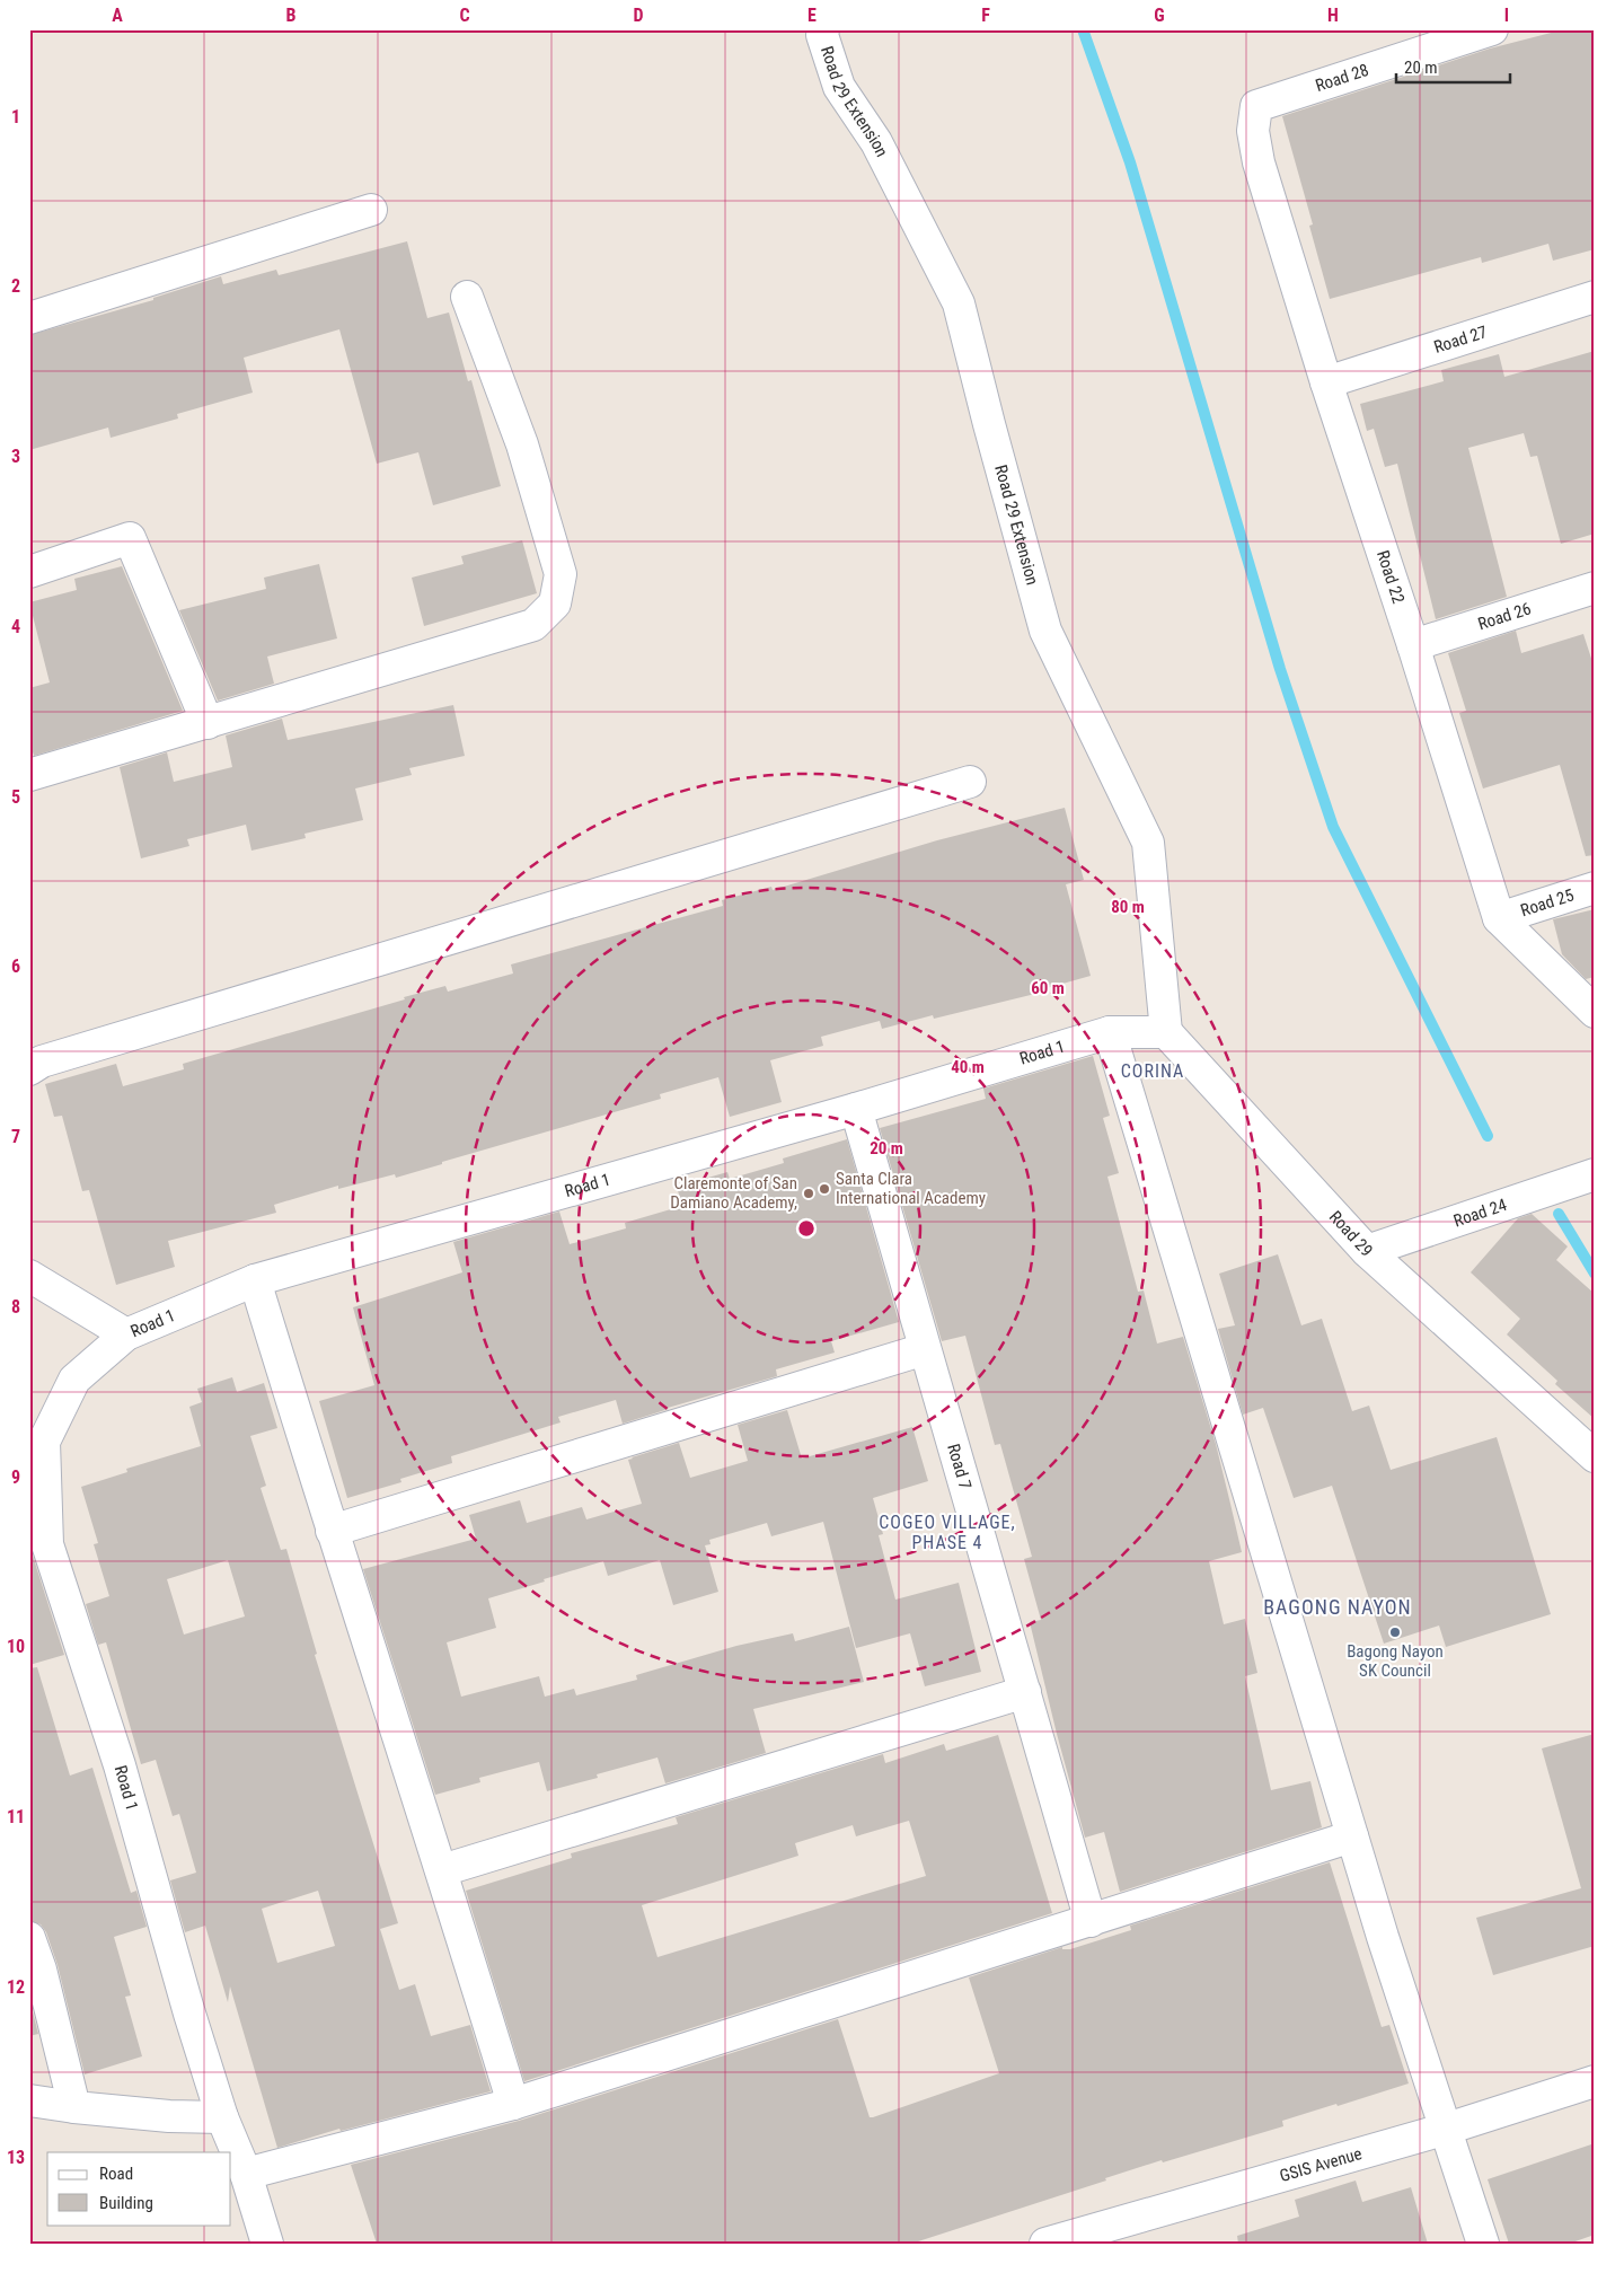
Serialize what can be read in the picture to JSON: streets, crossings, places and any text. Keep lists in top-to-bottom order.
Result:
{
  "streets": {
    "street": [
      "Road 28",
      "Road 29 Extension",
      "Road 27",
      "Road 22",
      "Road 26",
      "Road 25",
      "Road 1",
      "Road 24",
      "Road 29",
      "Road 7",
      "GSIS Avenue"
    ]
  },
  "crossings": [
    ["Road 28", "Road 22"],
    ["Road 29 Extension", "Road 29"],
    ["Road 27", "Road 22"],
    ["Road 22", "Road 26"],
    ["Road 22", "Road 25"],
    ["Road 1", "Road 7"],
    ["Road 24", "Road 29"]
  ],
  "districts": ["CORINA", "COGEO VILLAGE, PHASE 4", "BAGONG NAYON"],
  "places": ["Santa Clara International Academy", "Claremonte of San Damiano Academy,", "Bagong Nayon SK Council"],
  "legend": ["Road", "Building"],
  "scale_bar": "20 m",
  "grid": {
    "columns": [
      "A",
      "B",
      "C",
      "D",
      "E",
      "F",
      "G",
      "H",
      "I"
    ],
    "rows": [
      "1",
      "2",
      "3",
      "4",
      "5",
      "6",
      "7",
      "8",
      "9",
      "10",
      "11",
      "12",
      "13"
    ]
  },
  "rings": [
    "80 m",
    "60 m",
    "40 m",
    "20 m"
  ]
}
